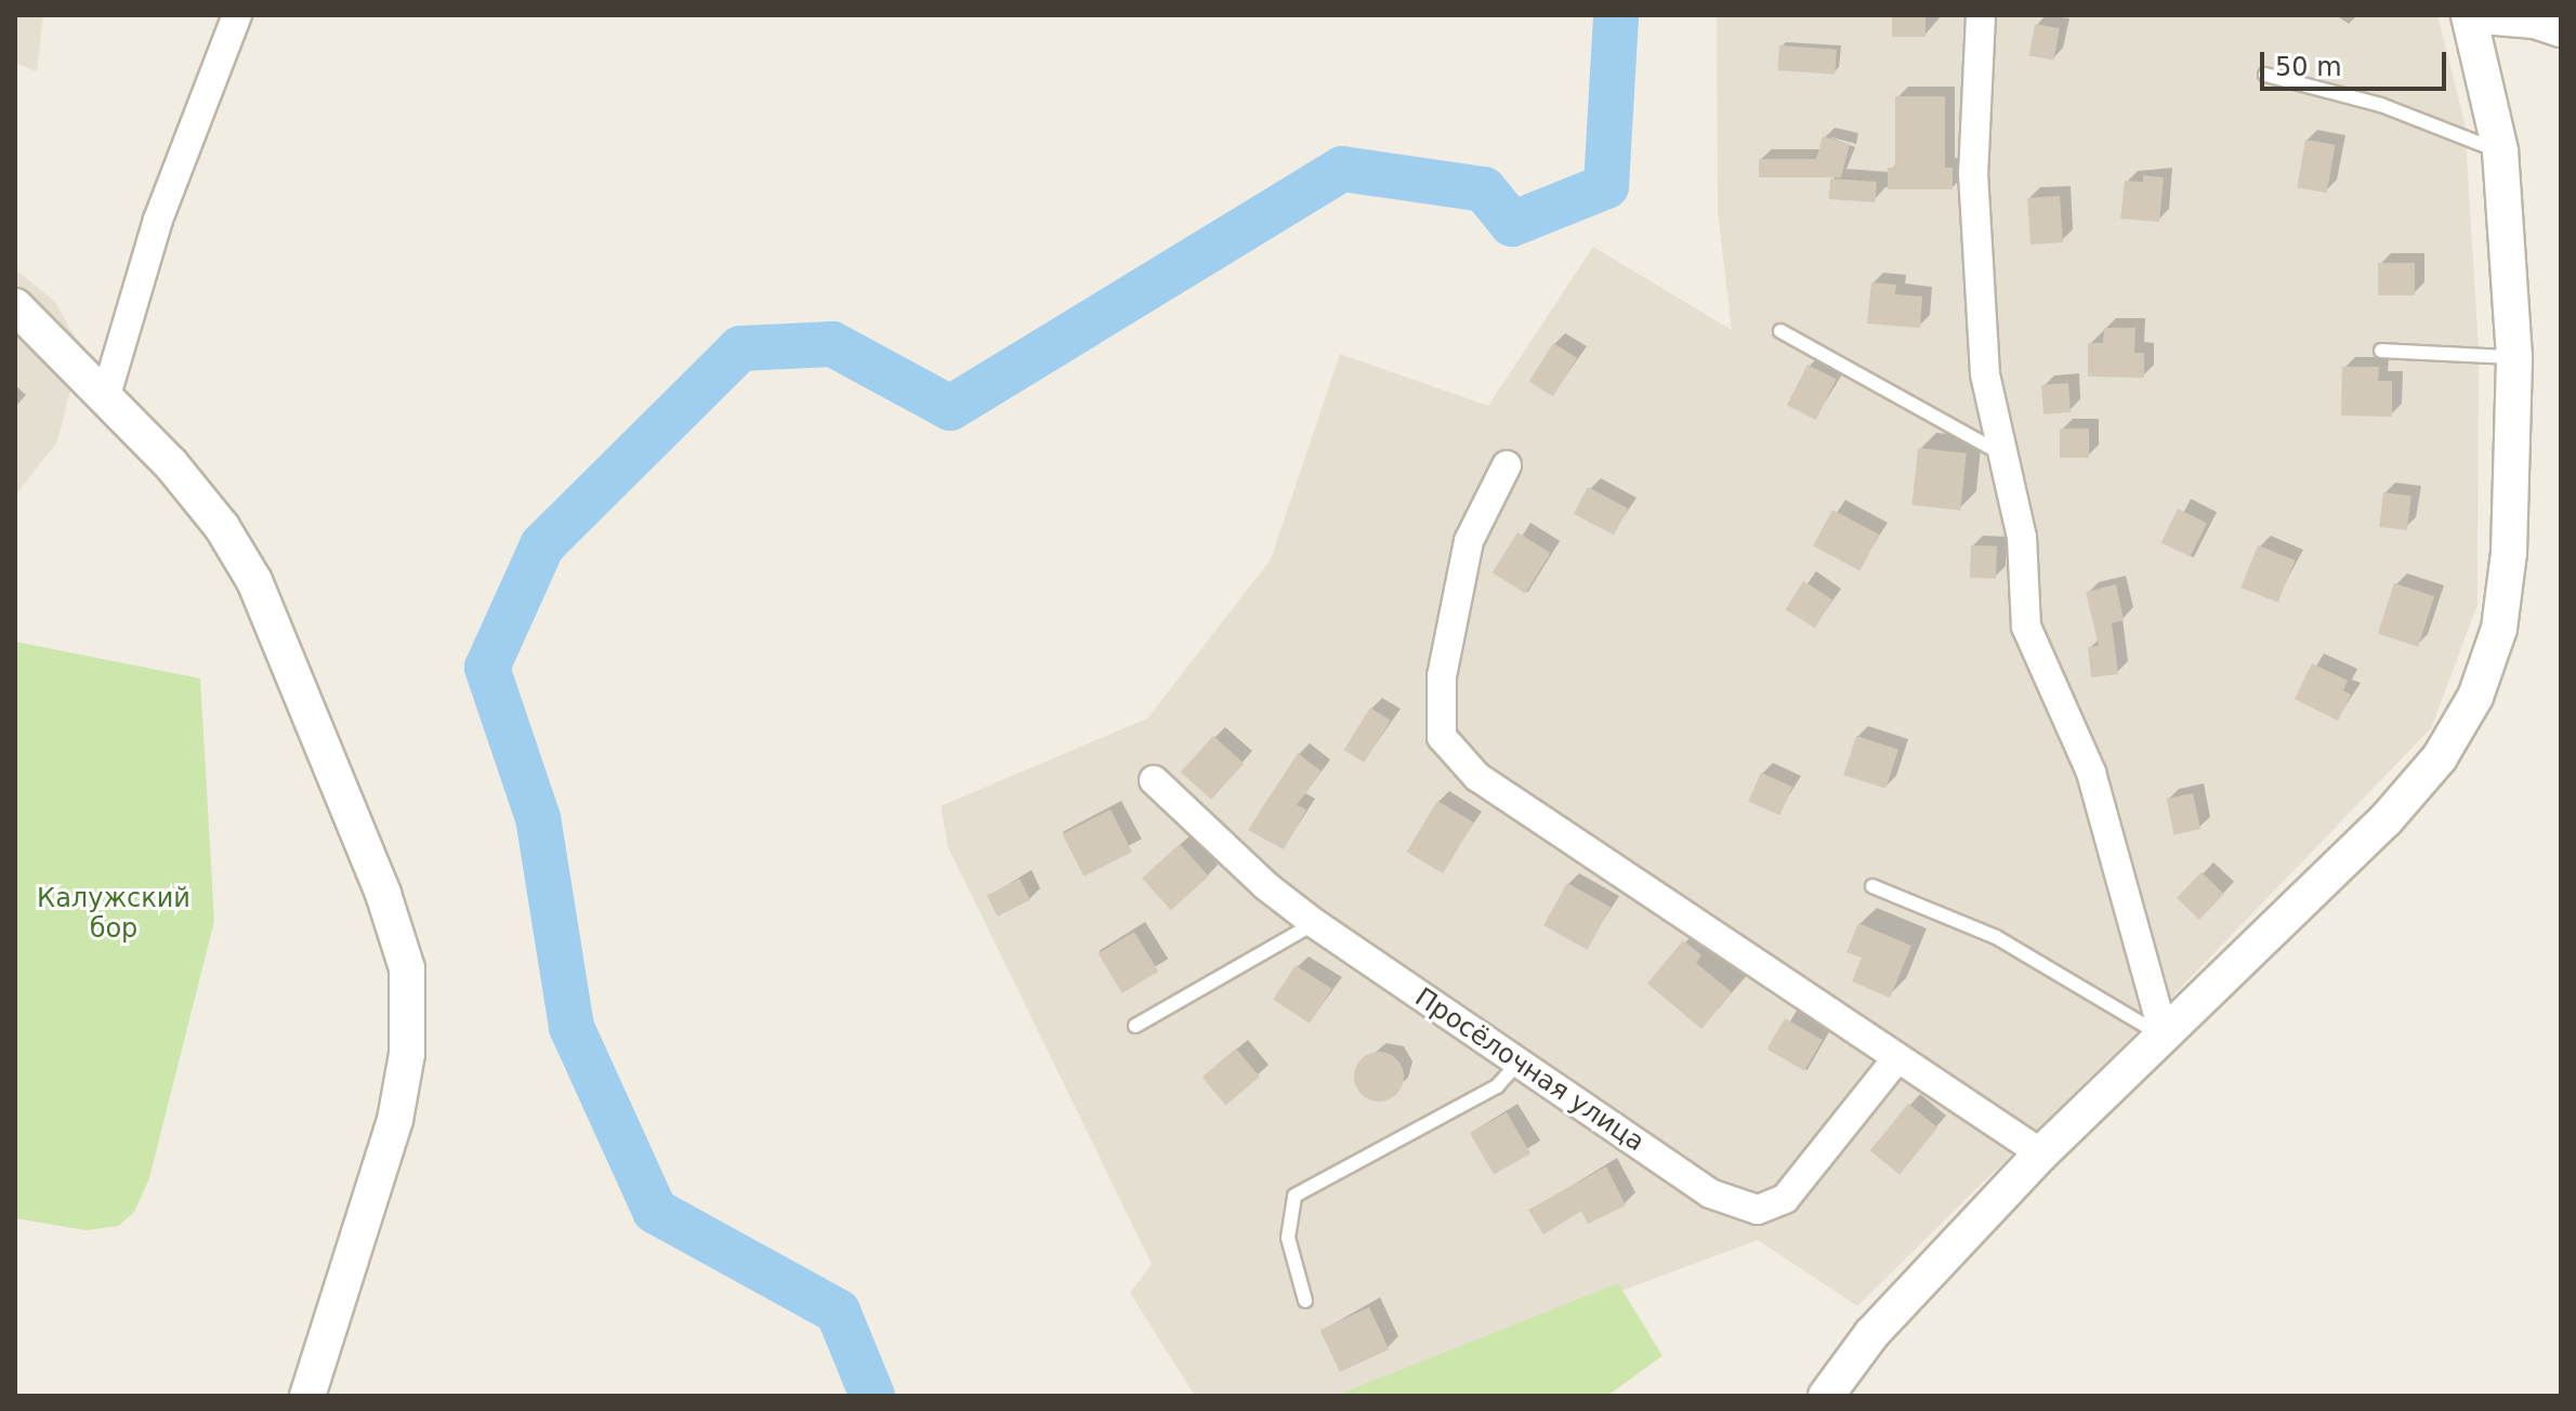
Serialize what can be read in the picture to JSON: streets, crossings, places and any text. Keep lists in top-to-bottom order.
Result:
{
  "streets": {
    "street": ["Просёлочная улица"]
  },
  "parks": ["Калужский бор"],
  "scale_bar": "50 m"
}
